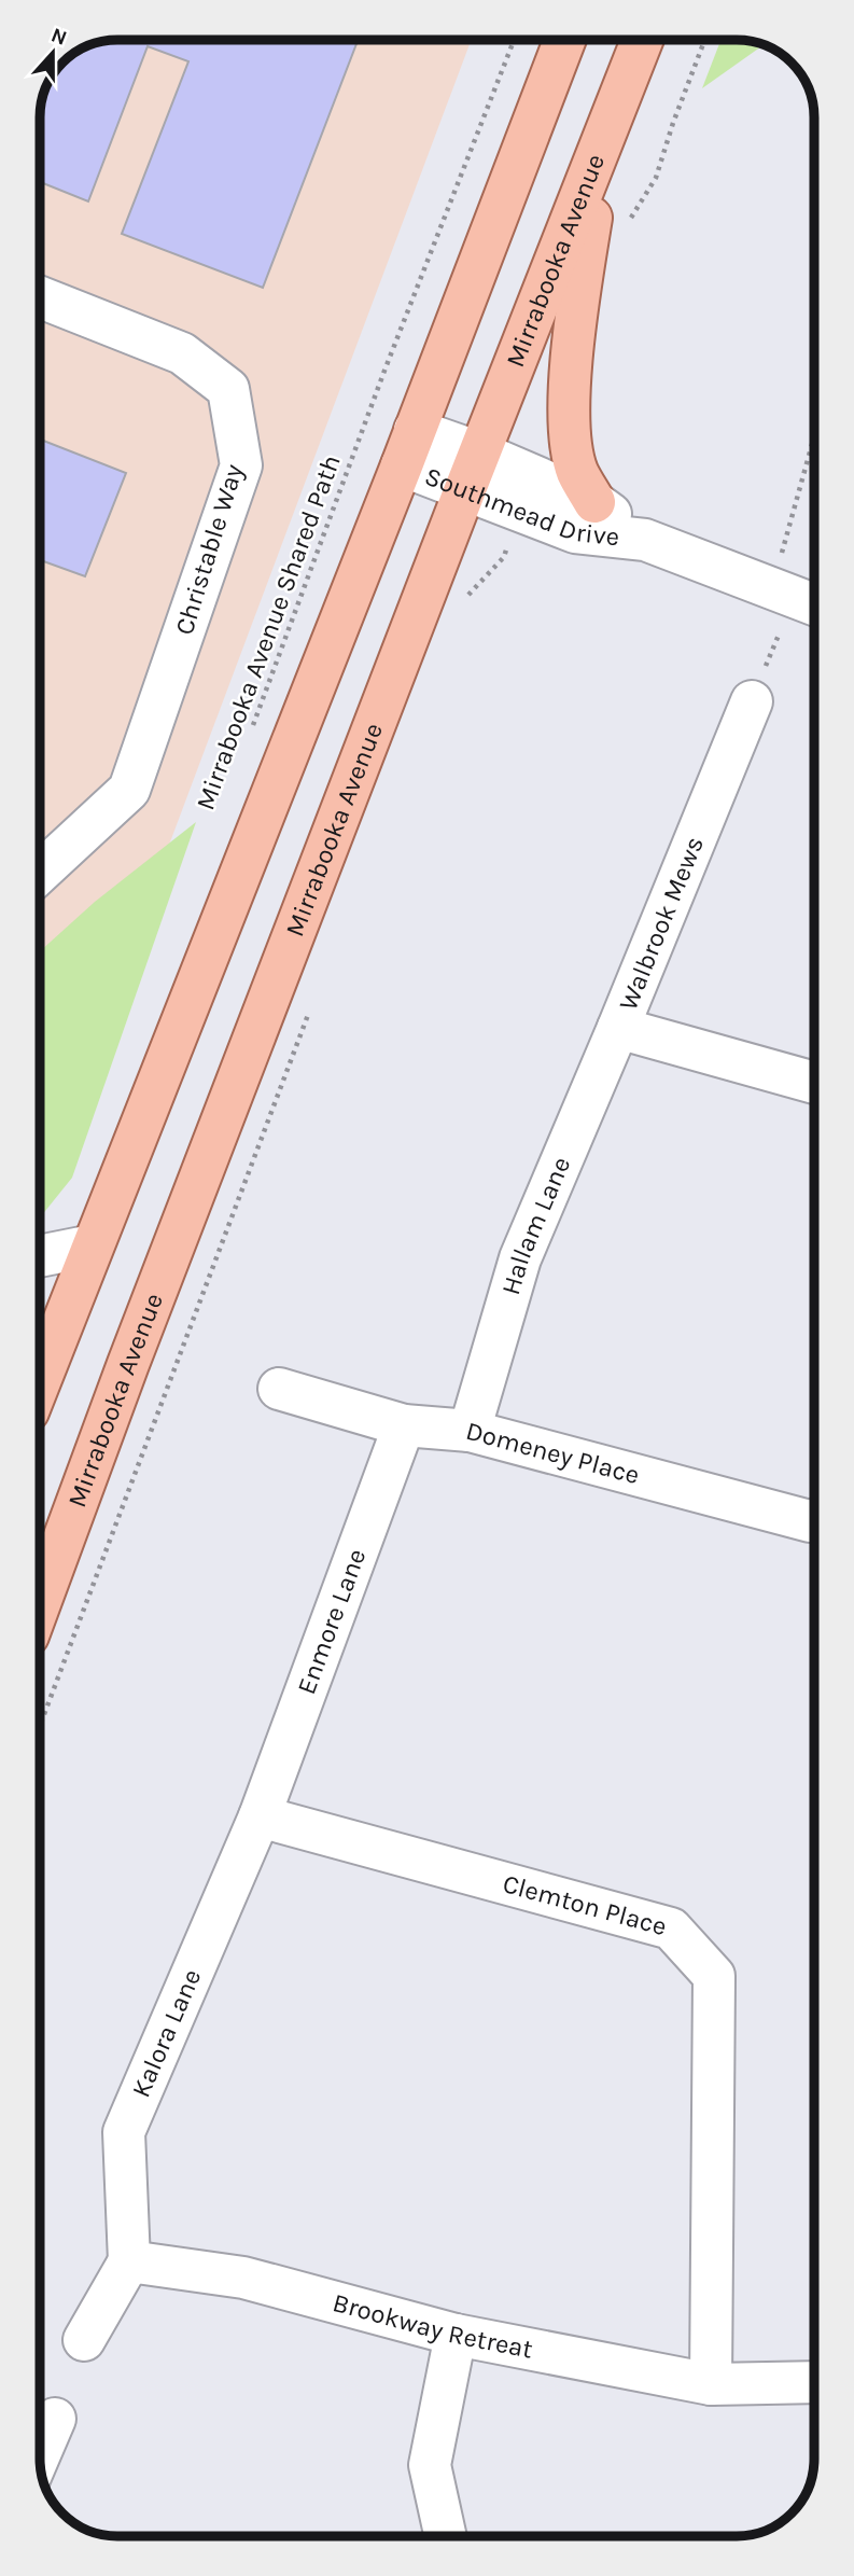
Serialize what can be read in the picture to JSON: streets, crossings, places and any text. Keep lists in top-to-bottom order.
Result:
{
  "streets": {
    "main road": ["Mirrabooka Avenue"],
    "street": [
      "Southmead Drive",
      "Christable Way",
      "Walbrook Mews",
      "Hallam Lane",
      "Domeney Place",
      "Enmore Lane",
      "Clemton Place",
      "Kalora Lane",
      "Brookway Retreat"
    ],
    "path": ["Mirrabooka Avenue Shared Path"]
  },
  "crossings": [
    ["Mirrabooka Avenue", "Southmead Drive"],
    ["Walbrook Mews", "Hallam Lane"],
    ["Hallam Lane", "Domeney Place"],
    ["Domeney Place", "Enmore Lane"],
    ["Enmore Lane", "Clemton Place"],
    ["Enmore Lane", "Kalora Lane"],
    ["Clemton Place", "Kalora Lane"],
    ["Clemton Place", "Brookway Retreat"],
    ["Kalora Lane", "Brookway Retreat"]
  ],
  "north": "top"
}
